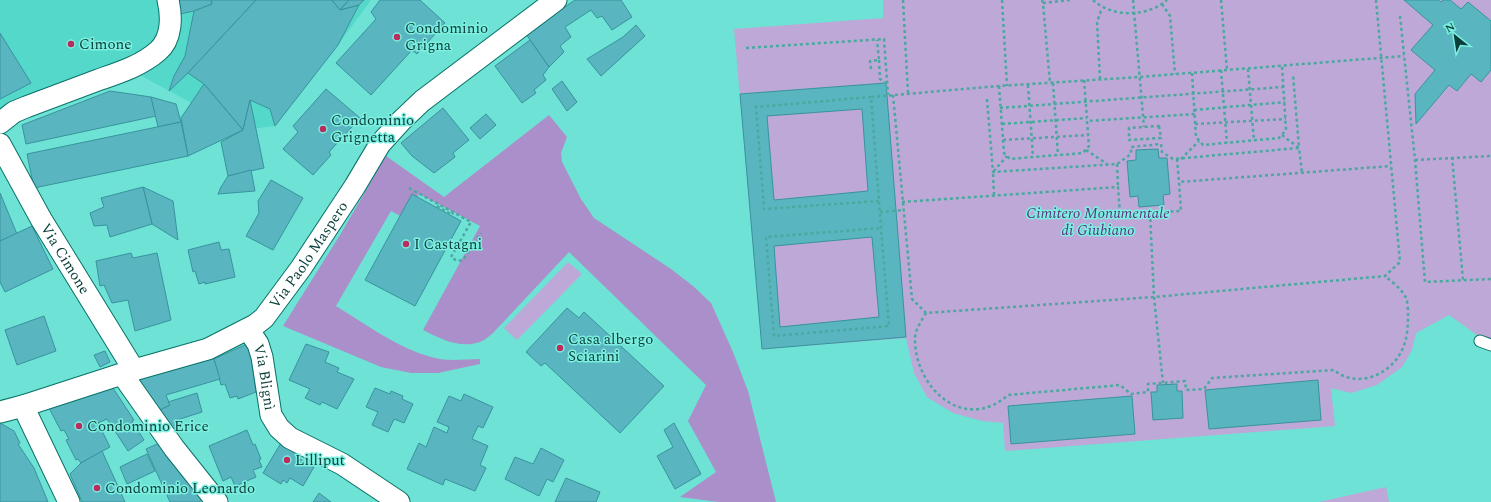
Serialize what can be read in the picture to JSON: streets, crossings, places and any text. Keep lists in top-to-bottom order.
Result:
{
  "streets": {
    "street": ["Via Paolo Maspero", "Via Cimone", "Via Blignì"]
  },
  "crossings": [
    ["Via Paolo Maspero", "Via Cimone"],
    ["Via Paolo Maspero", "Via Blignì"]
  ],
  "parks": ["Cimitero Monumentale di Giubiano"],
  "places": [
    "Condominio Grigna",
    "Cimone",
    "Condominio Grignetta",
    "I Castagni",
    "Casa albergo Sciarini",
    "Condominio Erice",
    "Lilliput",
    "Condominio Leonardo"
  ],
  "north": "top left"
}
